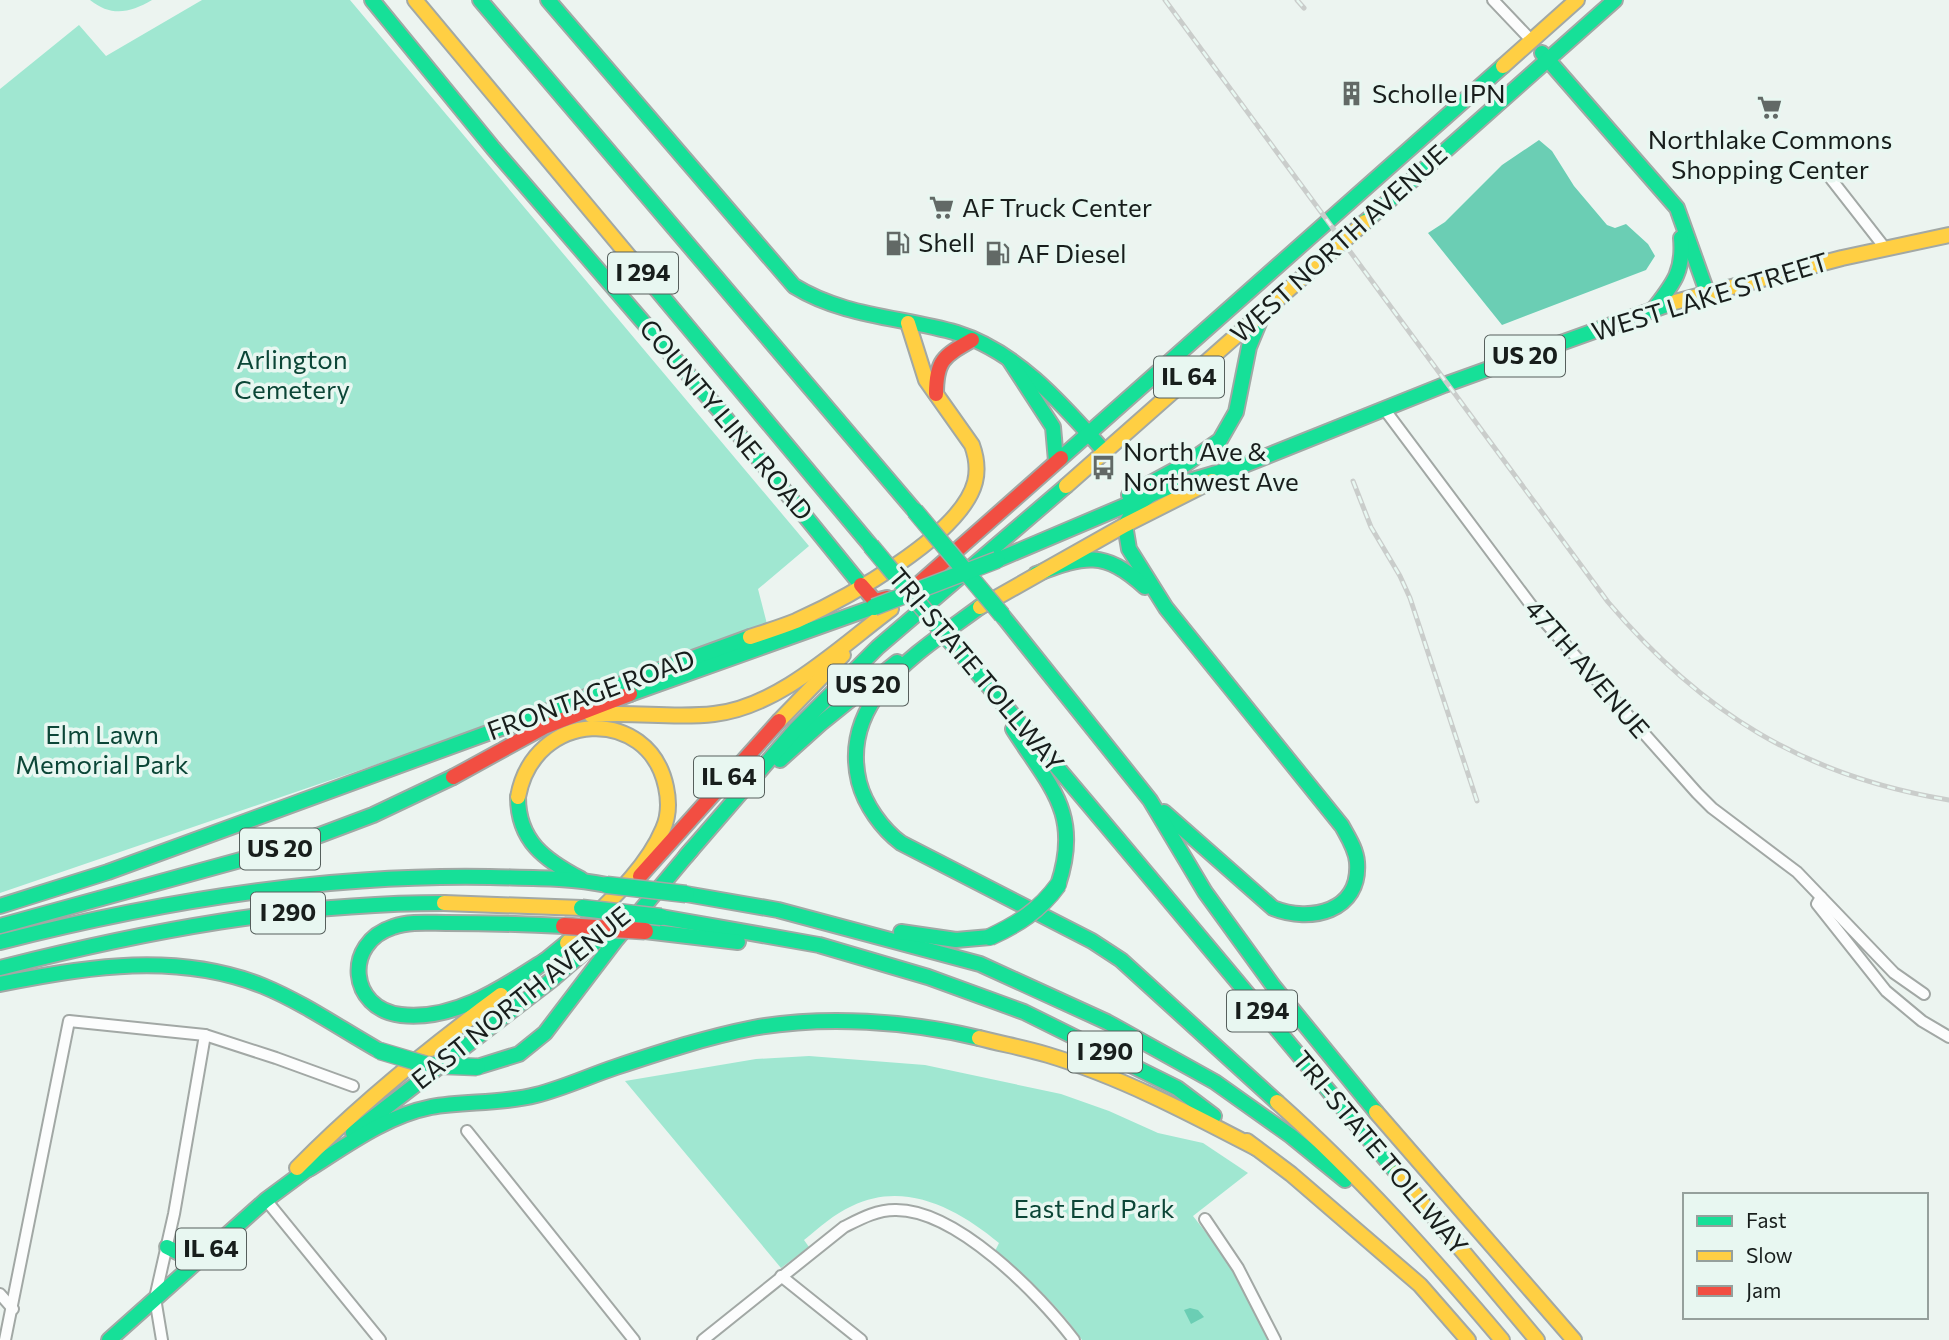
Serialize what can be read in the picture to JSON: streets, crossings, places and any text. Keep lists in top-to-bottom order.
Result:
{
  "streets": {
    "main road": [
      "WEST NORTH AVENUE",
      "I 294",
      "WEST LAKE STREET",
      "US 20",
      "IL 64",
      "COUNTY LINE ROAD",
      "TRI-STATE TOLLWAY",
      "FRONTAGE ROAD",
      "I 290",
      "EAST NORTH AVENUE"
    ],
    "street": ["47TH AVENUE"]
  },
  "crossings": [
    ["WEST NORTH AVENUE", "US 20"],
    ["WEST NORTH AVENUE", "EAST NORTH AVENUE"],
    ["WEST LAKE STREET", "US 20"],
    ["WEST LAKE STREET", "47TH AVENUE"],
    ["US 20", "EAST NORTH AVENUE"],
    ["COUNTY LINE ROAD", "FRONTAGE ROAD"]
  ],
  "parks": ["Arlington Cemetery", "Elm Lawn Memorial Park", "East End Park"],
  "places": {
    "building": ["Scholle IPN"],
    "supermarket": ["Northlake Commons Shopping Center", "AF Truck Center"],
    "fuel station": ["Shell", "AF Diesel"],
    "bus stop": ["North Ave & Northwest Ave"]
  },
  "legend": ["Fast", "Slow", "Jam"]
}
